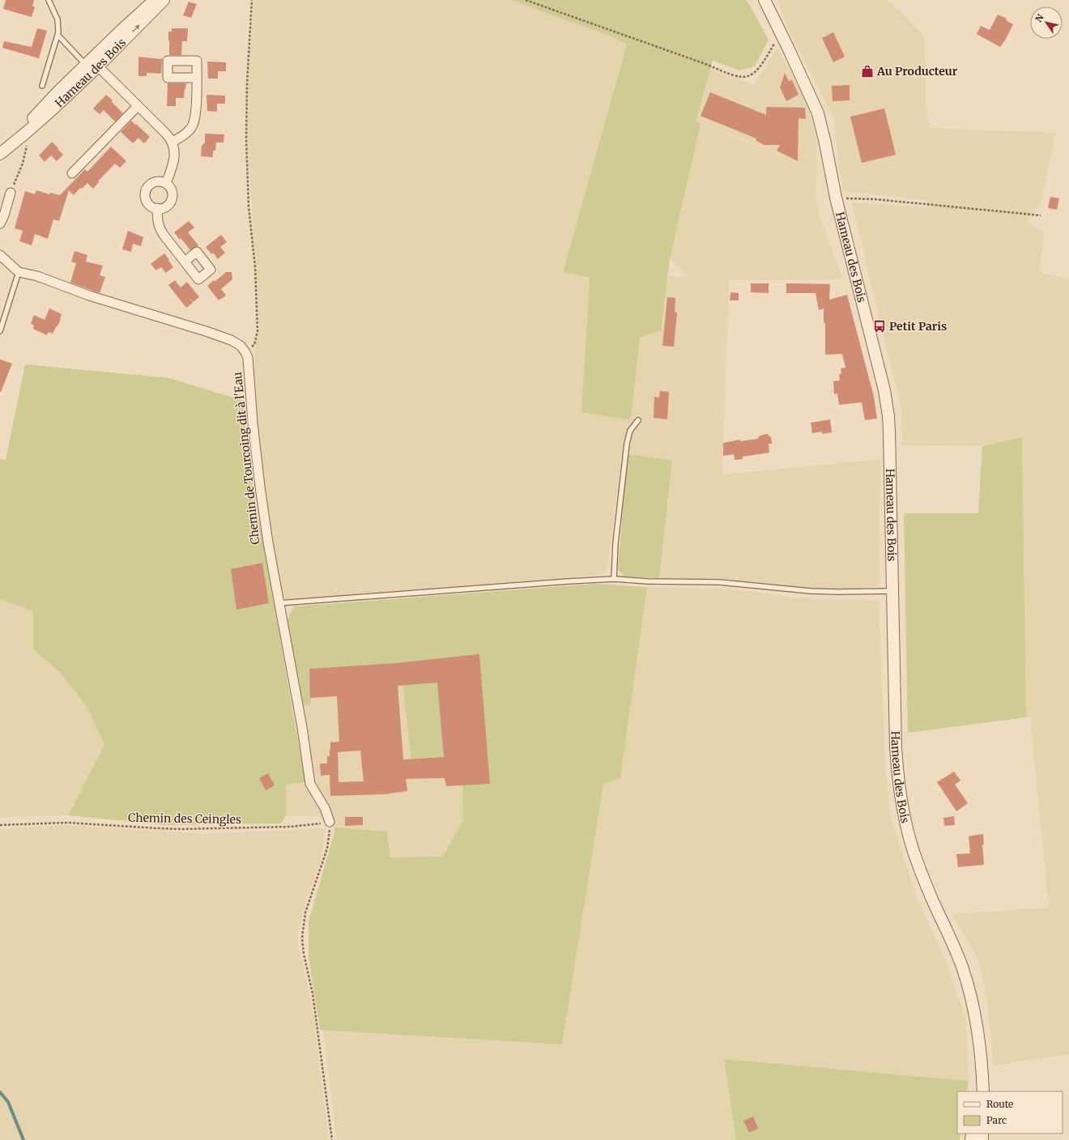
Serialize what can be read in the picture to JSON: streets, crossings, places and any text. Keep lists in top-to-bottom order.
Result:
{
  "streets": {
    "street": ["Hameau des Bois", "Chemin de Tourcoing dit à l'Eau"],
    "path": ["Chemin des Ceingles"]
  },
  "crossings": [
    ["Chemin de Tourcoing dit à l'Eau", "Chemin des Ceingles"]
  ],
  "places": {
    "shop": ["Au Producteur"],
    "bus stop": ["Petit Paris"]
  },
  "legend": ["Route", "Parc"],
  "north": "top left"
}
